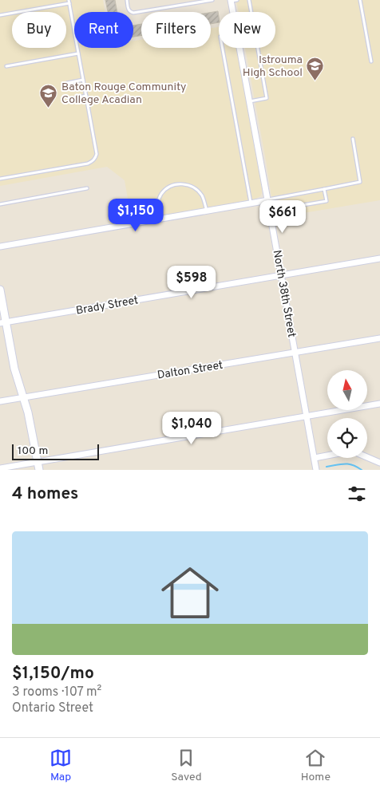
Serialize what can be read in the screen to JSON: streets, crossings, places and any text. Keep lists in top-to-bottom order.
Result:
{
  "streets": {
    "street": ["North 38th Street", "Brady Street", "Dalton Street"]
  },
  "crossings": [
    ["North 38th Street", "Brady Street"],
    ["North 38th Street", "Dalton Street"]
  ],
  "places": {
    "school or university": ["Istrouma High School", "Baton Rouge Community College Acadian"]
  },
  "scale_bar": "100 m",
  "north": "top",
  "page": {
    "chip": [
      "Buy",
      "Rent",
      "Filters",
      "New"
    ],
    "price": [
      "$1,150",
      "$661",
      "$598",
      "$1,040"
    ],
    "scale": "100 m",
    "heading": "4 homes",
    "list": [
      {
        "name": "$1,150/mo",
        "note": "3 rooms · 107 m² · Ontario Street"
      }
    ],
    "tabs": ["Map", "Saved", "Home"]
  }
}
